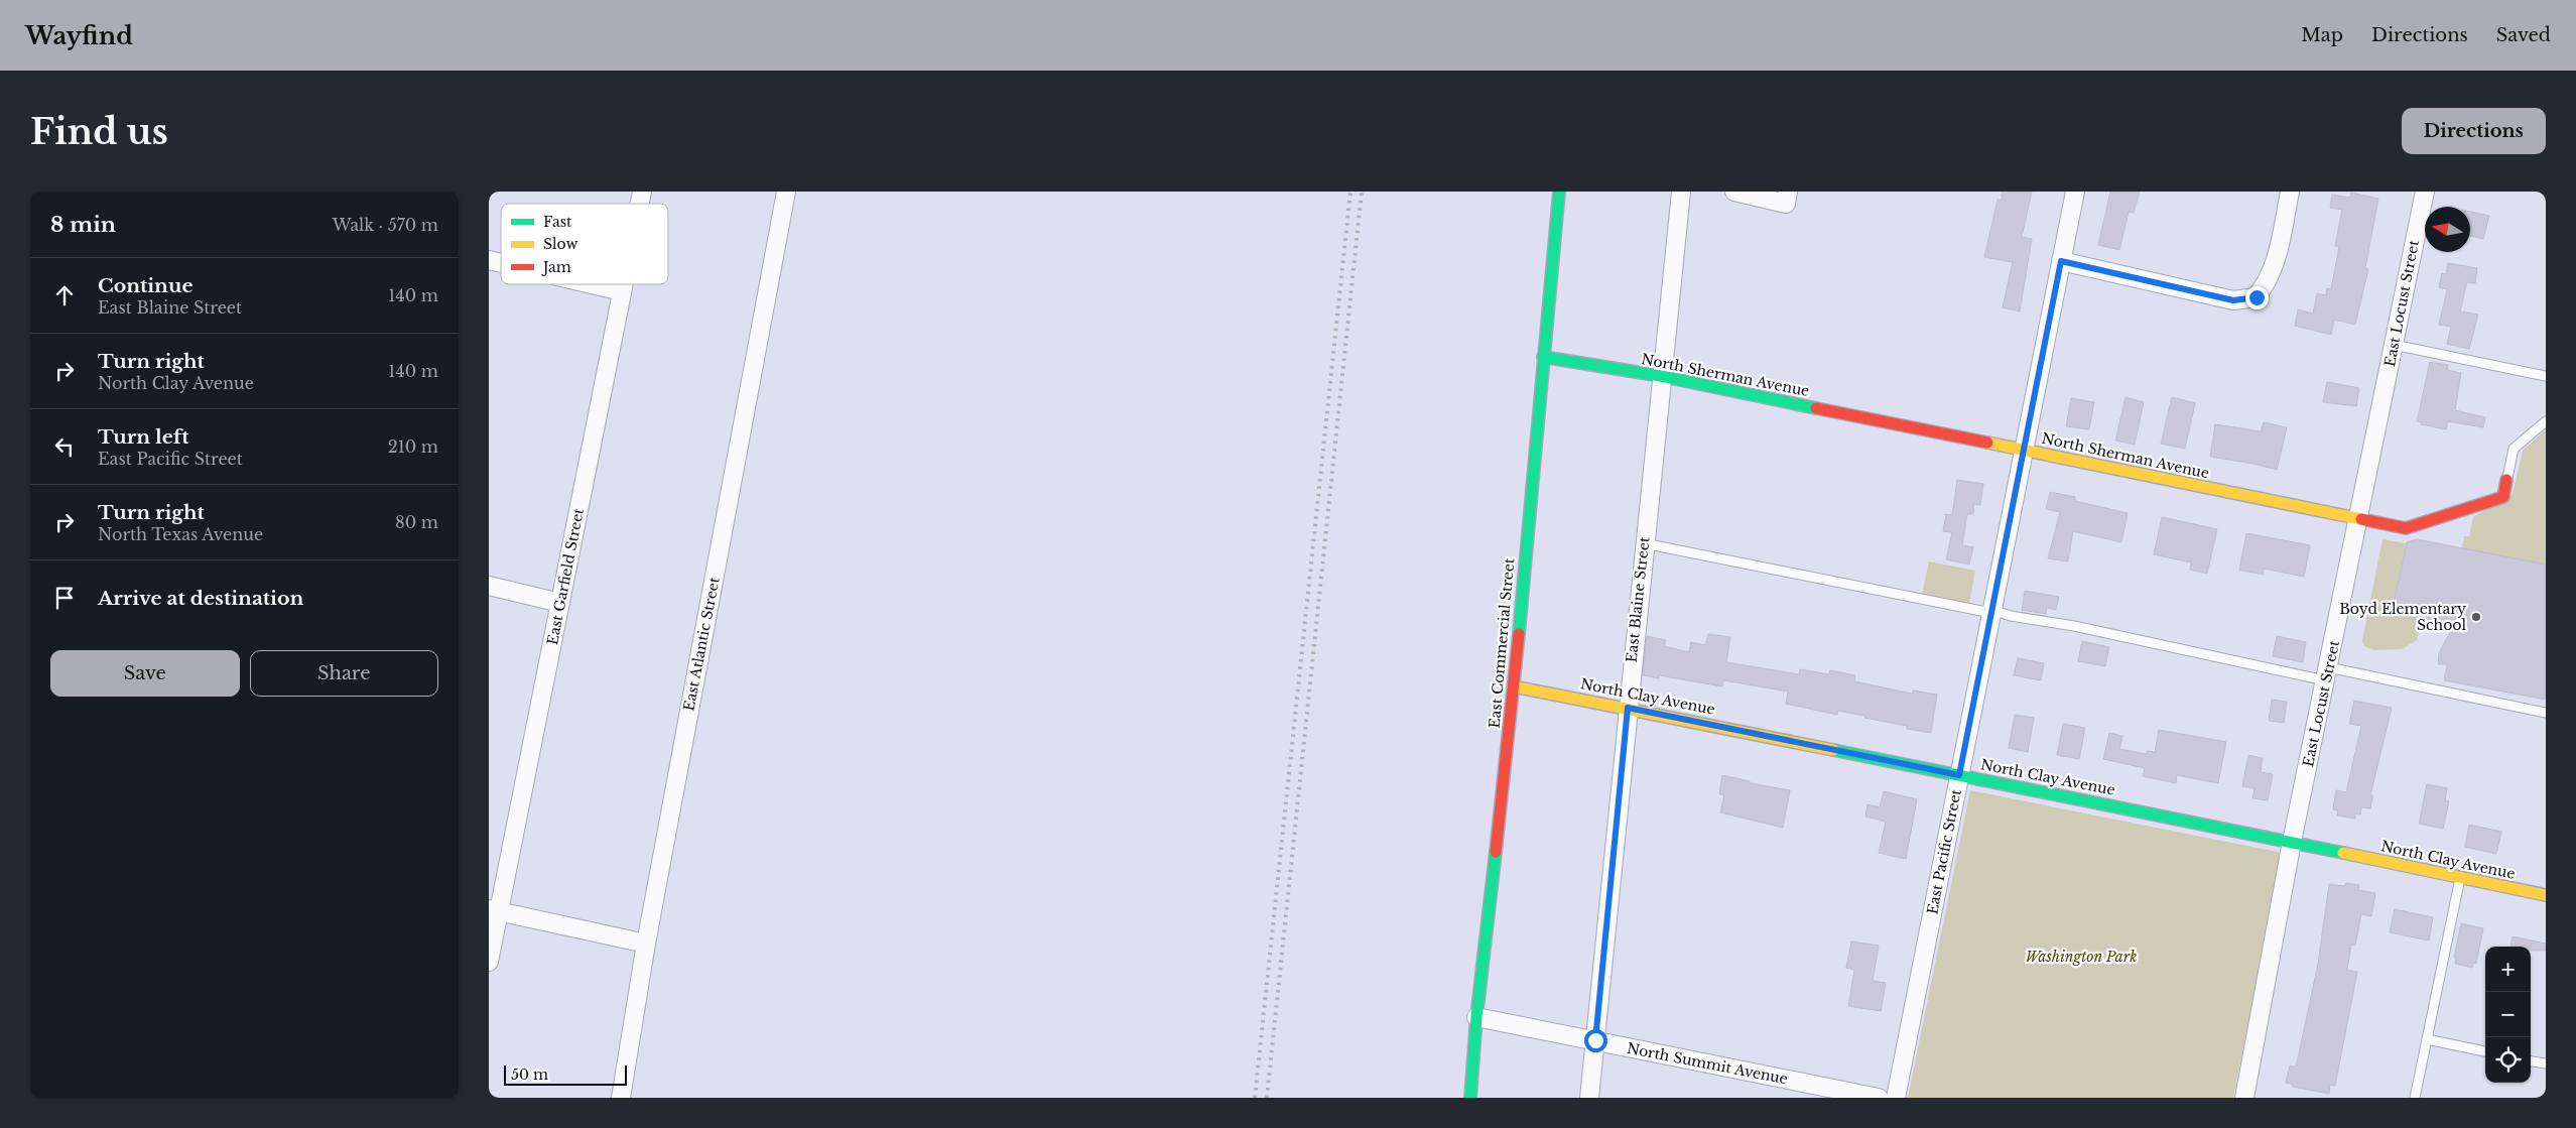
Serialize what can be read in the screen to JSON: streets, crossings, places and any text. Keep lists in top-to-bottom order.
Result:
{
  "streets": {
    "street": [
      "East Locust Street",
      "North Sherman Avenue",
      "East Garfield Street",
      "East Blaine Street",
      "East Commercial Street",
      "East Atlantic Street",
      "North Clay Avenue",
      "East Pacific Street",
      "North Summit Avenue"
    ]
  },
  "crossings": [
    ["East Locust Street", "North Sherman Avenue"],
    ["East Locust Street", "North Clay Avenue"],
    ["North Sherman Avenue", "East Blaine Street"],
    ["North Sherman Avenue", "East Commercial Street"],
    ["North Sherman Avenue", "East Pacific Street"],
    ["East Blaine Street", "North Clay Avenue"],
    ["East Blaine Street", "North Summit Avenue"],
    ["East Commercial Street", "North Clay Avenue"],
    ["East Commercial Street", "North Summit Avenue"],
    ["North Clay Avenue", "East Pacific Street"]
  ],
  "parks": ["Washington Park"],
  "places": ["Boyd Elementary School"],
  "legend": ["Fast", "Slow", "Jam"],
  "scale_bar": "50 m",
  "north": "left",
  "page": {
    "header": "Wayfind",
    "nav": ["Map", "Directions", "Saved"],
    "buttons": [
      "Directions",
      ["Save", "Share"]
    ],
    "title": "Find us",
    "heading": ["8 min", "Walk · 570 m"],
    "list": [
      ["Continue", "East Blaine Street", "140 m"],
      ["Turn right", "North Clay Avenue", "140 m"],
      ["Turn left", "East Pacific Street", "210 m"],
      ["Turn right", "North Texas Avenue", "80 m"],
      "Arrive at destination"
    ],
    "map_buttons": ["+", "−"],
    "scale": "50 m"
  }
}
